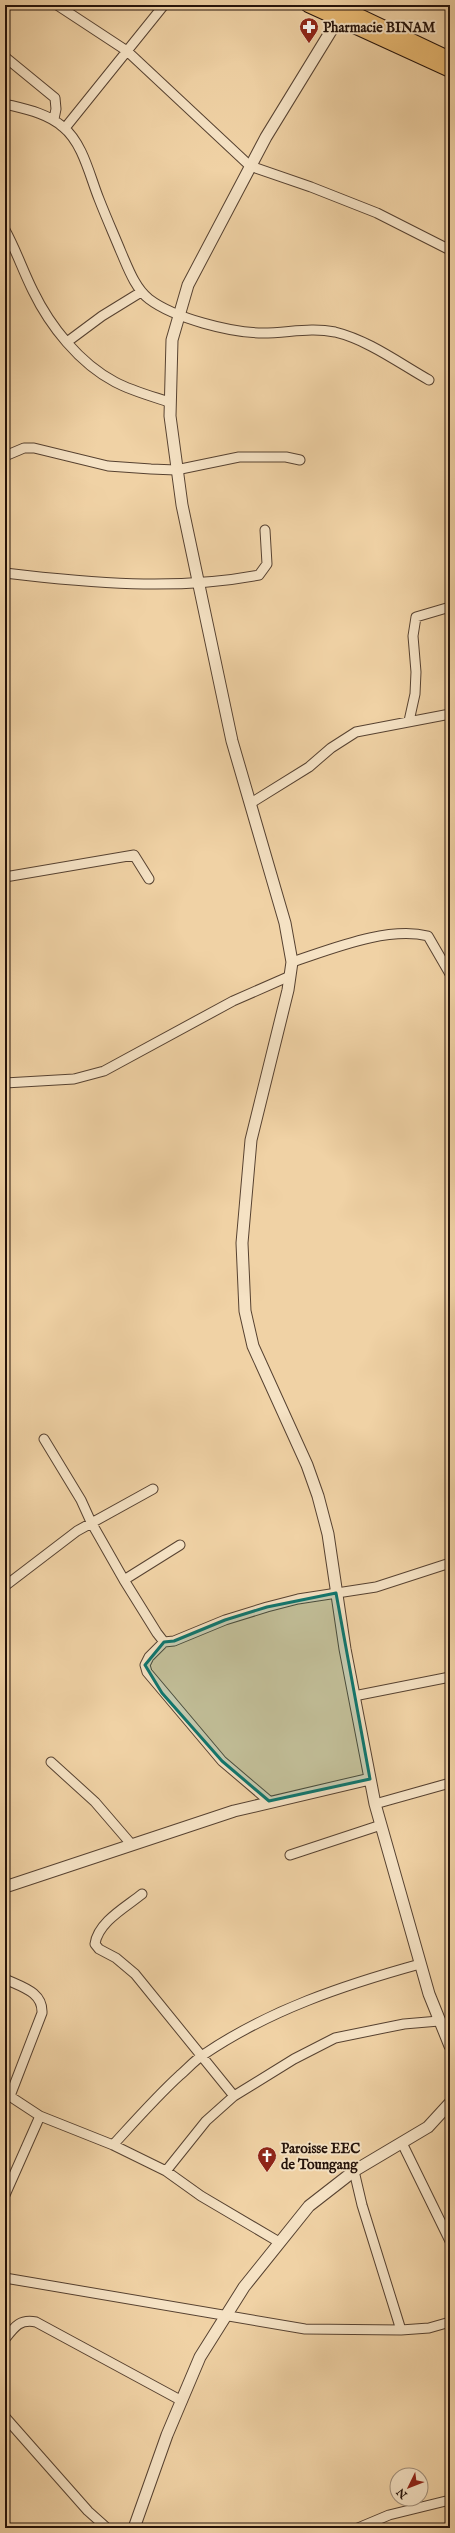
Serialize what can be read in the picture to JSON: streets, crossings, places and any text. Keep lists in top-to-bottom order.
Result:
{
  "places": {
    "pharmacy": ["Pharmacie BINAM"],
    "church": ["Paroisse EEC de Toungang"]
  },
  "north": "bottom left"
}
